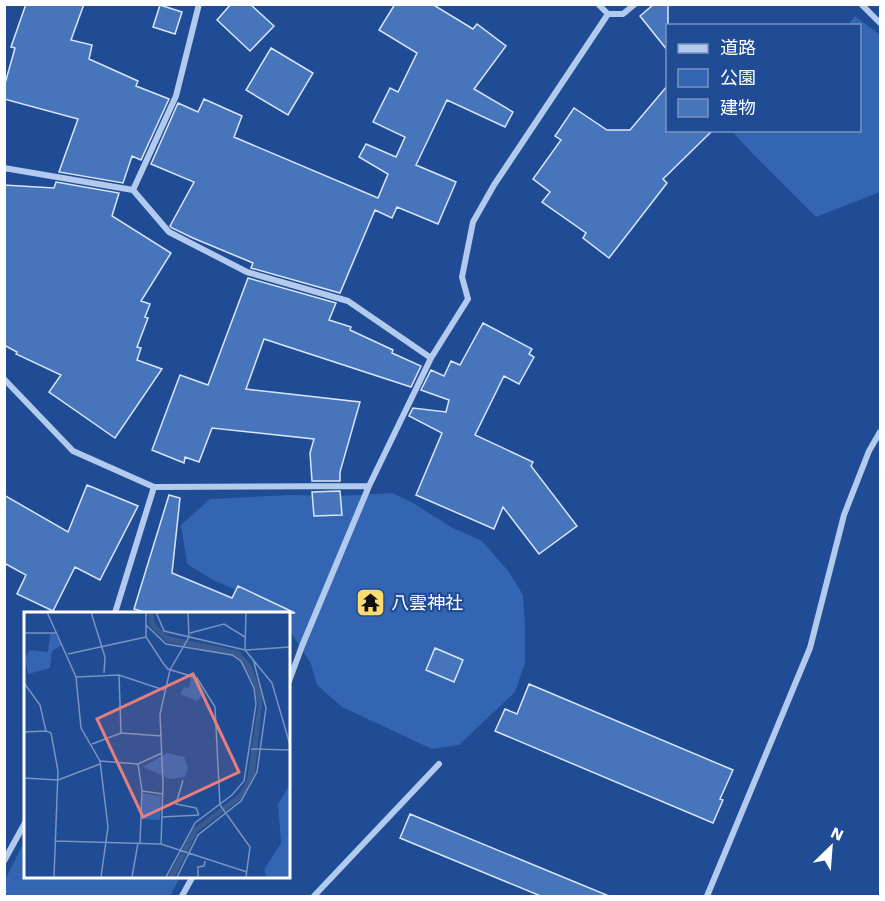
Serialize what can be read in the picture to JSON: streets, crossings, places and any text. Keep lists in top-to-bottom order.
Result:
{
  "places": {
    "temple": ["八雲神社"]
  },
  "legend": ["道路", "公園", "建物"],
  "north": "top right"
}
